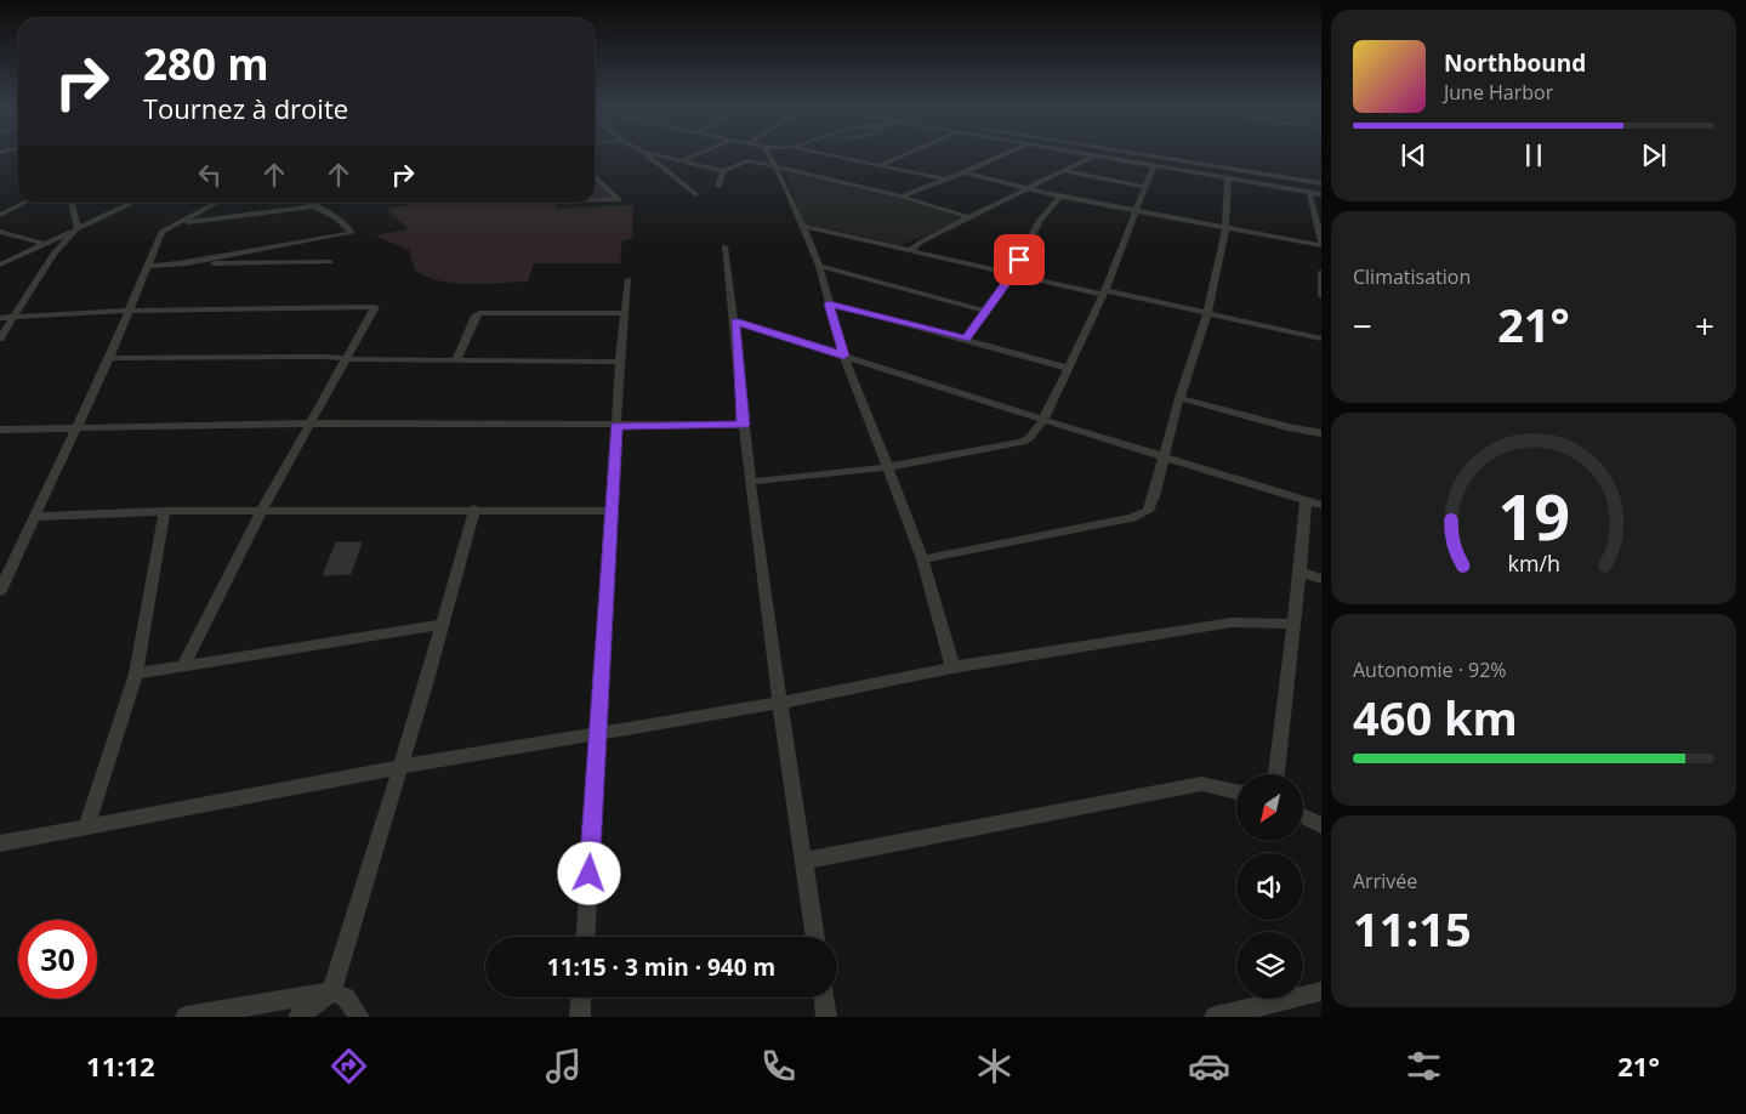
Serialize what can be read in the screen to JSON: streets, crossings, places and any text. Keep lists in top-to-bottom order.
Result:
{
  "north": "bottom left",
  "page": {
    "turn": ["280 m", "Tournez à droite"],
    "song": ["Northbound", "June Harbor"],
    "tile": [
      "Climatisation",
      ["Autonomie · 92%", "460 km"],
      ["Arrivée", "11:15"]
    ],
    "heat": ["−", "21°", "+"],
    "limit": "30",
    "trip": "11:15 · 3 min · 940 m",
    "tabs": ["11:12", "21°"],
    "gauge": ["19", "km/h"]
  }
}
